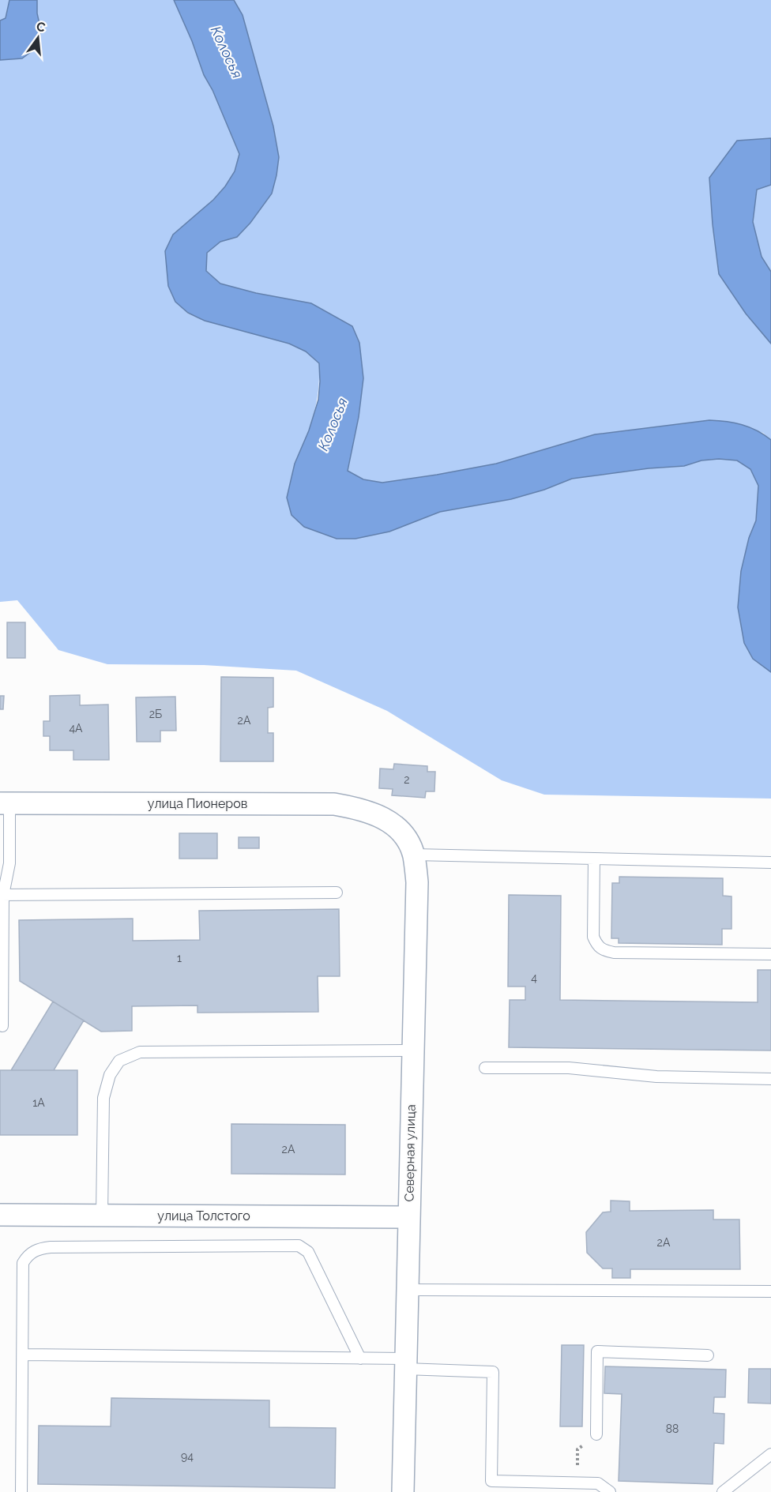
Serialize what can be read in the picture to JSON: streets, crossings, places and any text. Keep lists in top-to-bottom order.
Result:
{
  "streets": {
    "street": ["улица Пионеров", "Северная улица", "улица Толстого"]
  },
  "crossings": [
    ["улица Пионеров", "Северная улица"],
    ["Северная улица", "улица Толстого"]
  ],
  "water": ["Колосья"],
  "house_numbers": [
    "2Б",
    "2А",
    "4А",
    "2",
    "1",
    "4",
    "1А",
    "2А",
    "2А",
    "88",
    "94"
  ],
  "north": "top"
}
